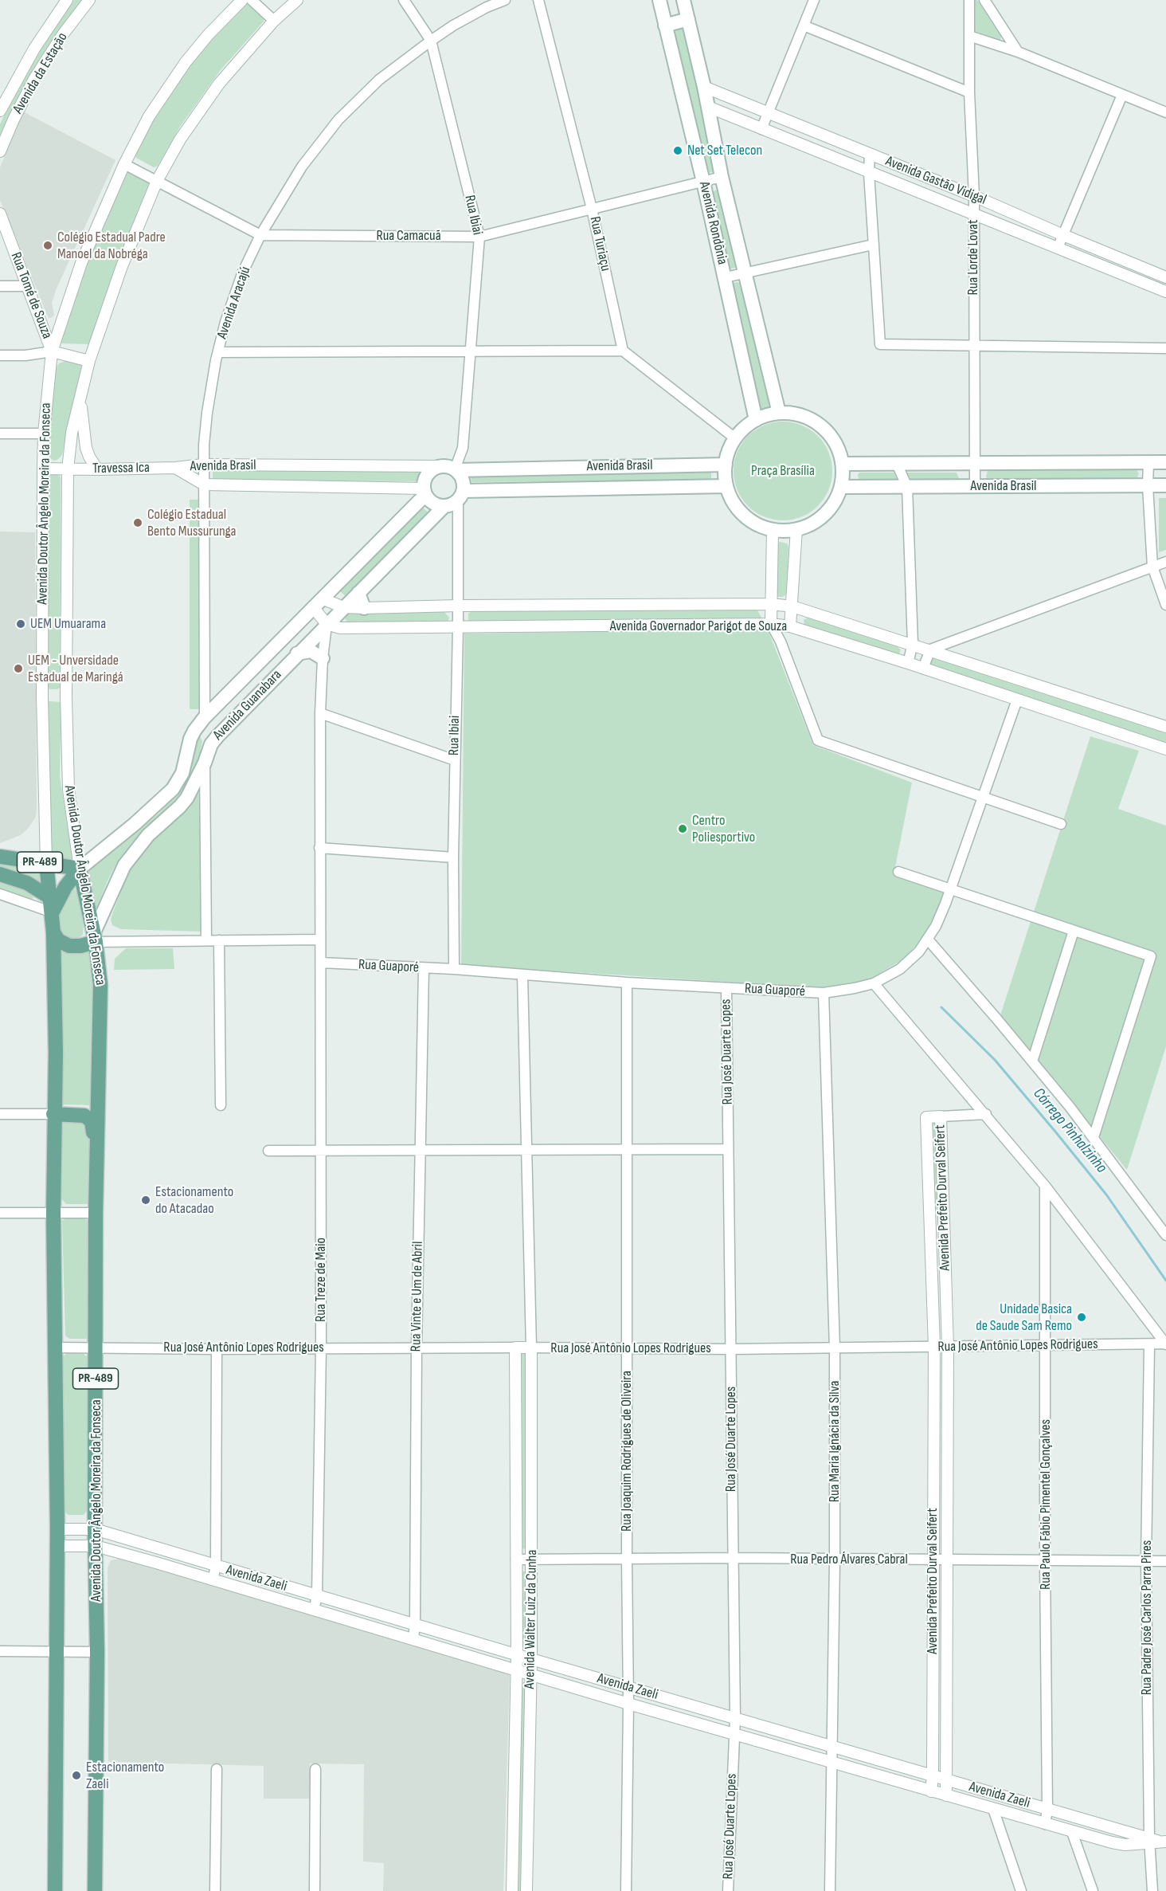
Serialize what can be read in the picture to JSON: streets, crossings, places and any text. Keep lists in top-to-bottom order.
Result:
{
  "streets": {
    "main road": [
      "Avenida Rondônia",
      "Avenida Brasil",
      "Avenida Doutor Ângelo Moreira da Fonseca",
      "Avenida Guanabara",
      "PR-489"
    ],
    "street": [
      "Avenida da Estação",
      "Avenida Gastão Vidigal",
      "Rua Ibiai",
      "Rua Camacuã",
      "Rua Turiaçu",
      "Rua Lorde Lovat",
      "Rua Tomé de Souza",
      "Avenida Aracajú",
      "Travessa Ica",
      "Avenida Governador Parigot de Souza",
      "Rua Guaporé",
      "Rua José Duarte Lopes",
      "Avenida Prefeito Durval Seifert",
      "Rua Treze de Maio",
      "Rua Vinte e Um de Abril",
      "Rua José Antônio Lopes Rodrigues",
      "Rua Maria Ignácia da Silva",
      "Rua Joaquim Rodrigues de Oliveira",
      "Rua Paulo Fábio Pimentel Gonçalves",
      "Rua Pedro Álvares Cabral",
      "Avenida Zaeli",
      "Rua Padre José Carlos Parra Pires",
      "Avenida Walter Luiz da Cunha"
    ]
  },
  "crossings": [
    ["Avenida Gastão Vidigal", "Avenida Rondônia"],
    ["Avenida Gastão Vidigal", "Rua Lorde Lovat"],
    ["Rua Ibiai", "Rua Camacuã"],
    ["Rua Ibiai", "Avenida Aracajú"],
    ["Rua Ibiai", "Avenida Brasil"],
    ["Rua Ibiai", "Avenida Governador Parigot de Souza"],
    ["Rua Ibiai", "Avenida Guanabara"],
    ["Rua Ibiai", "Rua Guaporé"],
    ["Avenida Rondônia", "Rua Camacuã"],
    ["Avenida Rondônia", "Avenida Brasil"],
    ["Rua Camacuã", "Rua Turiaçu"],
    ["Rua Camacuã", "Avenida Aracajú"],
    ["Rua Camacuã", "Avenida Doutor Ângelo Moreira da Fonseca"],
    ["Rua Lorde Lovat", "Avenida Brasil"],
    ["Rua Tomé de Souza", "Avenida Doutor Ângelo Moreira da Fonseca"],
    ["Avenida Aracajú", "Avenida Brasil"],
    ["Avenida Aracajú", "Avenida Guanabara"],
    ["Avenida Brasil", "Travessa Ica"],
    ["Avenida Brasil", "Avenida Guanabara"],
    ["Travessa Ica", "Avenida Doutor Ângelo Moreira da Fonseca"],
    ["Avenida Doutor Ângelo Moreira da Fonseca", "Avenida Guanabara"],
    ["Avenida Doutor Ângelo Moreira da Fonseca", "PR-489"],
    ["Avenida Doutor Ângelo Moreira da Fonseca", "Rua José Antônio Lopes Rodrigues"],
    ["Avenida Doutor Ângelo Moreira da Fonseca", "Avenida Zaeli"],
    ["Avenida Governador Parigot de Souza", "Avenida Guanabara"],
    ["Avenida Governador Parigot de Souza", "Rua Guaporé"],
    ["Avenida Governador Parigot de Souza", "Rua Treze de Maio"],
    ["Avenida Guanabara", "PR-489"],
    ["Avenida Guanabara", "Rua Treze de Maio"],
    ["Rua Guaporé", "Rua José Duarte Lopes"],
    ["Rua Guaporé", "Rua Treze de Maio"],
    ["Rua Guaporé", "Rua Vinte e Um de Abril"],
    ["Rua Guaporé", "Rua Maria Ignácia da Silva"],
    ["Rua Guaporé", "Rua Joaquim Rodrigues de Oliveira"],
    ["Rua José Duarte Lopes", "Rua José Antônio Lopes Rodrigues"],
    ["Rua José Duarte Lopes", "Rua Pedro Álvares Cabral"],
    ["Rua José Duarte Lopes", "Avenida Zaeli"],
    ["Avenida Prefeito Durval Seifert", "Rua José Antônio Lopes Rodrigues"],
    ["Avenida Prefeito Durval Seifert", "Rua Pedro Álvares Cabral"],
    ["Avenida Prefeito Durval Seifert", "Avenida Zaeli"],
    ["Rua Treze de Maio", "Rua José Antônio Lopes Rodrigues"],
    ["Rua Treze de Maio", "Avenida Zaeli"],
    ["Rua Vinte e Um de Abril", "Rua José Antônio Lopes Rodrigues"],
    ["Rua Vinte e Um de Abril", "Avenida Zaeli"],
    ["Rua José Antônio Lopes Rodrigues", "Rua Maria Ignácia da Silva"],
    ["Rua José Antônio Lopes Rodrigues", "Rua Joaquim Rodrigues de Oliveira"],
    ["Rua José Antônio Lopes Rodrigues", "Rua Paulo Fábio Pimentel Gonçalves"],
    ["Rua José Antônio Lopes Rodrigues", "Rua Padre José Carlos Parra Pires"],
    ["Rua José Antônio Lopes Rodrigues", "Avenida Walter Luiz da Cunha"],
    ["Rua Maria Ignácia da Silva", "Rua Pedro Álvares Cabral"],
    ["Rua Maria Ignácia da Silva", "Avenida Zaeli"],
    ["Rua Joaquim Rodrigues de Oliveira", "Rua Pedro Álvares Cabral"],
    ["Rua Joaquim Rodrigues de Oliveira", "Avenida Zaeli"],
    ["Rua Paulo Fábio Pimentel Gonçalves", "Rua Pedro Álvares Cabral"],
    ["Rua Paulo Fábio Pimentel Gonçalves", "Avenida Zaeli"],
    ["Rua Pedro Álvares Cabral", "Rua Padre José Carlos Parra Pires"],
    ["Rua Pedro Álvares Cabral", "Avenida Walter Luiz da Cunha"],
    ["Avenida Zaeli", "Rua Padre José Carlos Parra Pires"],
    ["Avenida Zaeli", "Avenida Walter Luiz da Cunha"]
  ],
  "water": ["Córrego Pinhalzinho"],
  "parks": ["Praça Brasília"],
  "places": [
    "Net Set Telecon",
    "Colégio Estadual Padre Manoel da Nobréga",
    "Colégio Estadual Bento Mussurunga",
    "UEM Umuarama",
    "UEM - Unversidade Estadual de Maringá",
    "Centro Poliesportivo",
    "Estacionamento do Atacadao",
    "Unidade Basica de Saude Sam Remo",
    "Estacionamento Zaeli"
  ]
}
